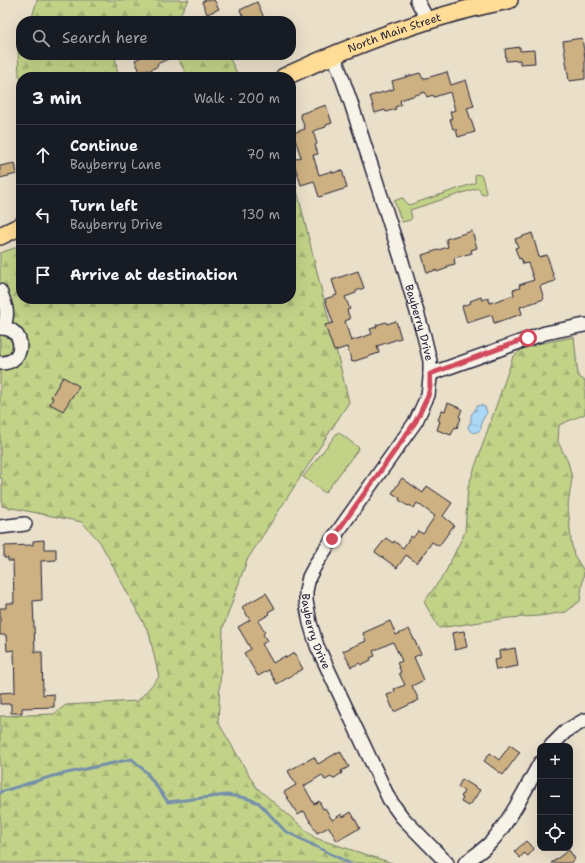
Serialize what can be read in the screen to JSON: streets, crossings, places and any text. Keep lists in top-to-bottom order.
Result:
{
  "streets": {
    "main road": ["North Main Street"],
    "street": ["Bayberry Drive"]
  },
  "crossings": [
    ["North Main Street", "Bayberry Drive"]
  ],
  "page": {
    "search": "Search here",
    "heading": ["3 min", "Walk · 200 m"],
    "list": [
      ["Continue", "Bayberry Lane", "70 m"],
      ["Turn left", "Bayberry Drive", "130 m"],
      "Arrive at destination"
    ],
    "map_buttons": ["+", "−"]
  }
}
